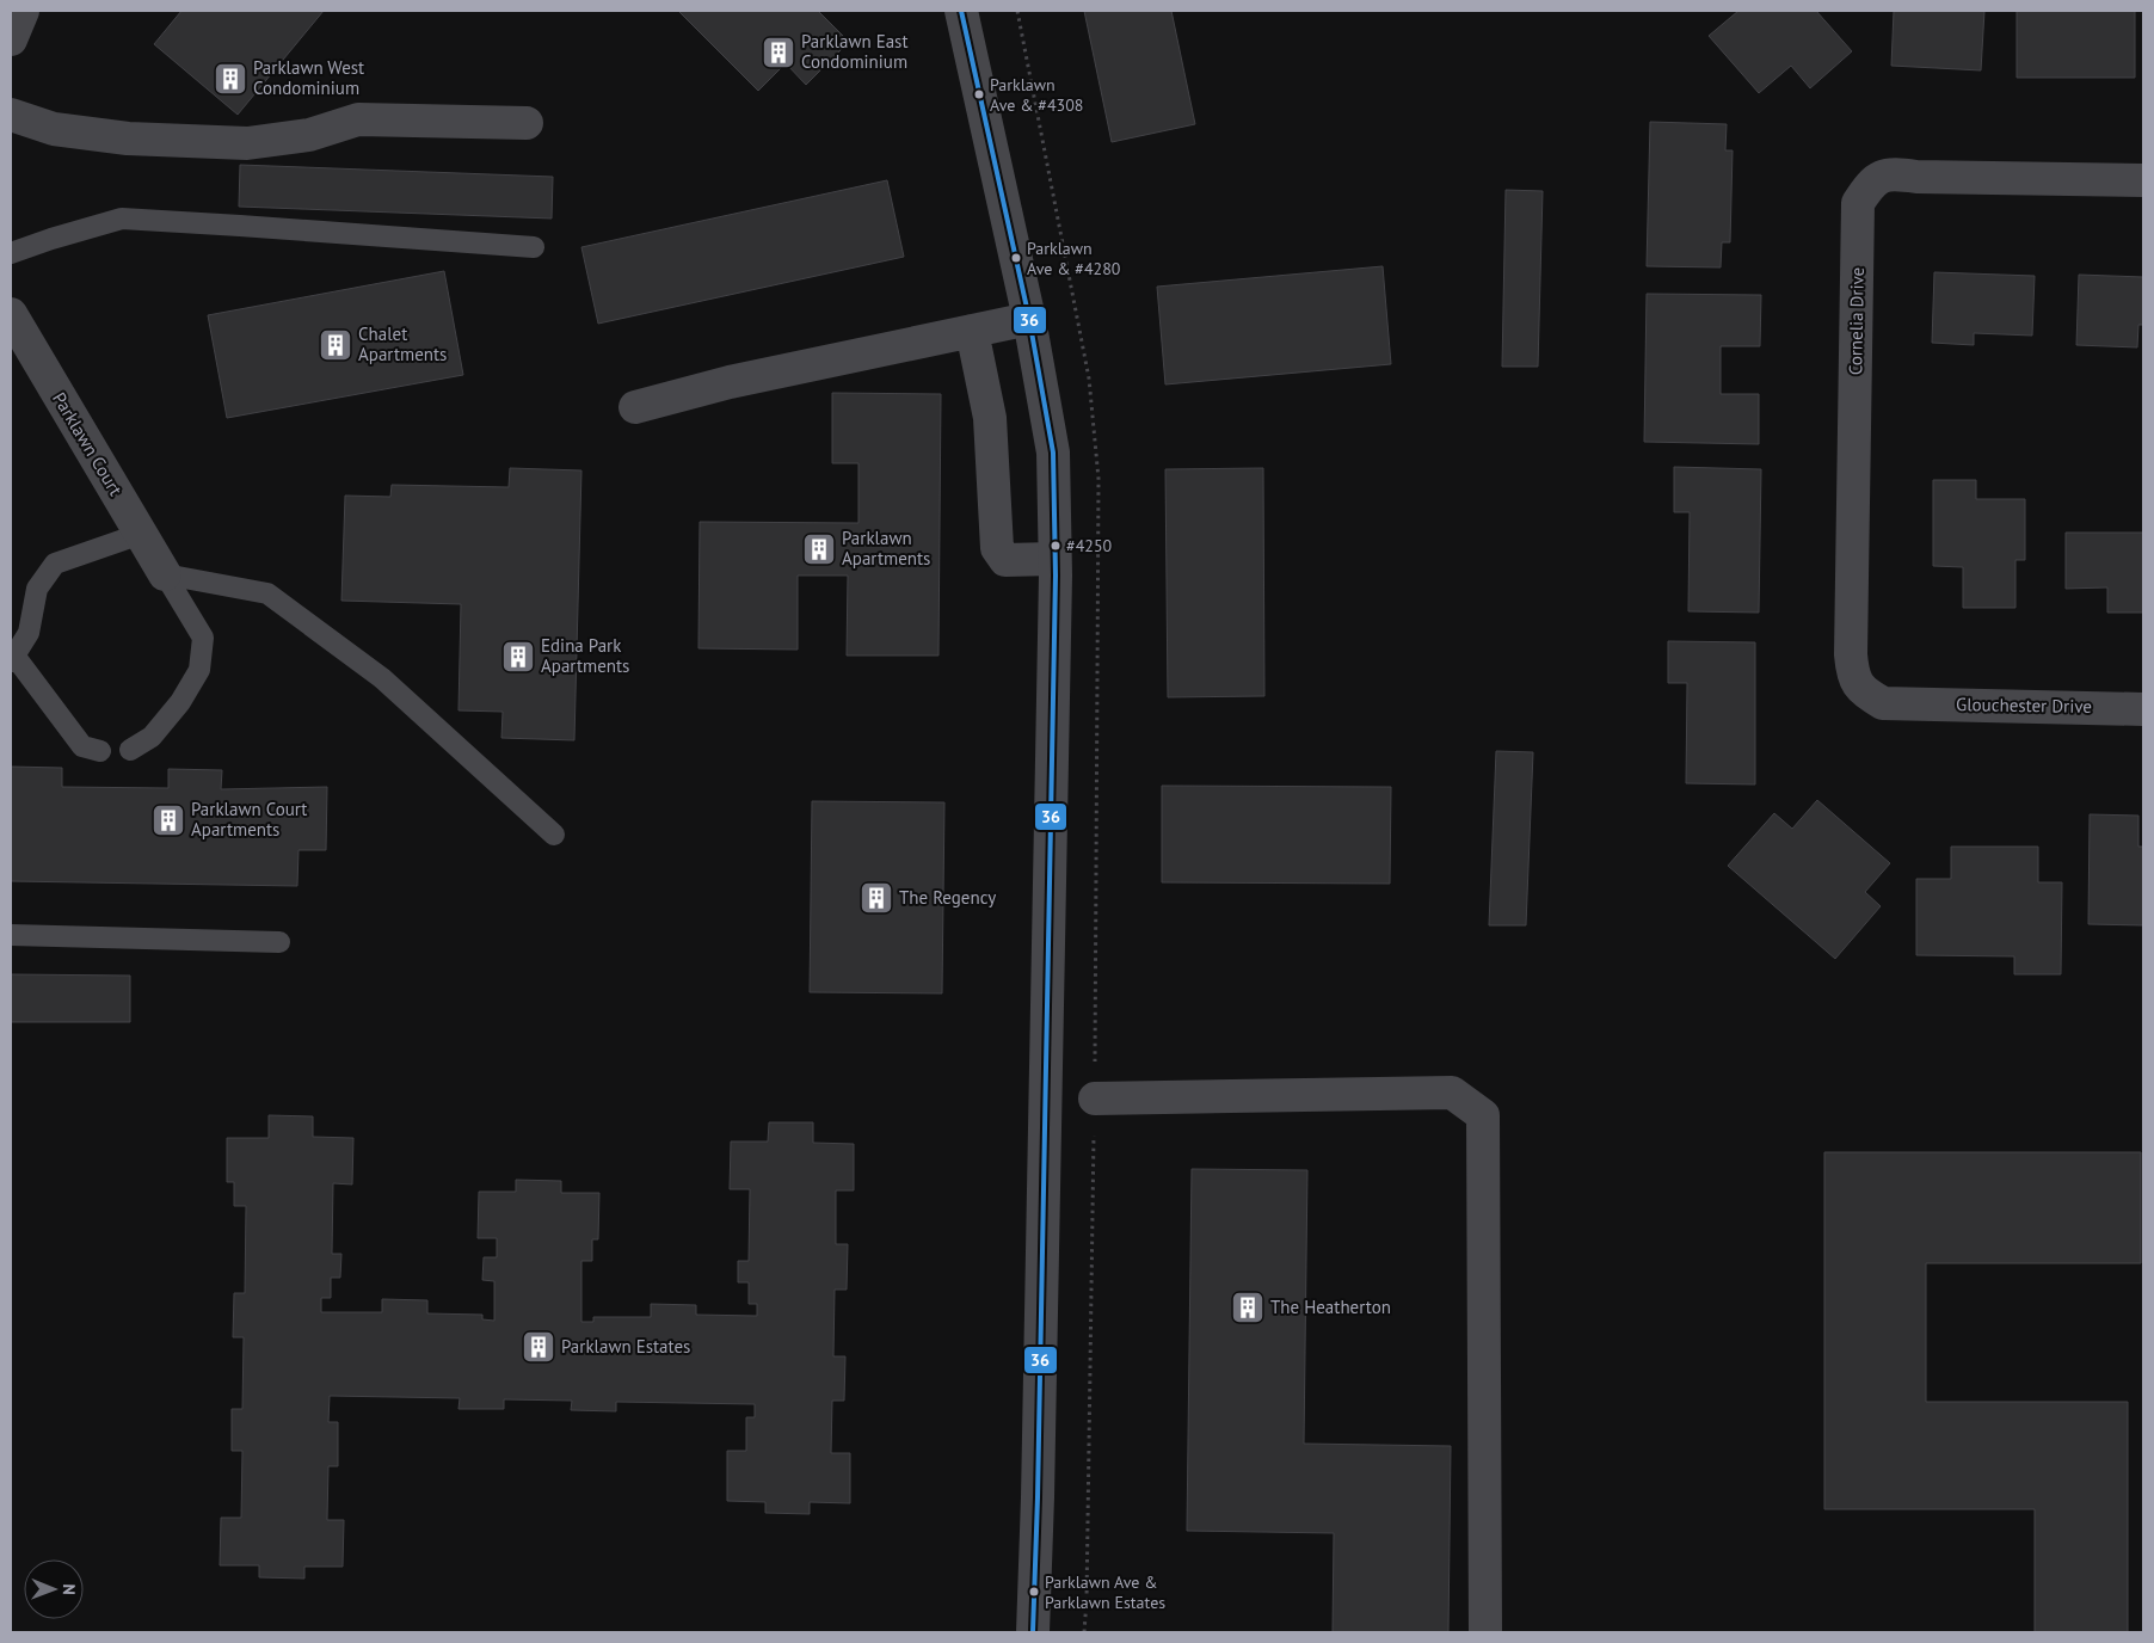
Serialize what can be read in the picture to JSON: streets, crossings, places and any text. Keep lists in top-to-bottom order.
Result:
{
  "streets": {
    "street": ["Cornelia Drive", "Parklawn Court", "Glouchester Drive"]
  },
  "crossings": [
    ["Cornelia Drive", "Glouchester Drive"]
  ],
  "places": {
    "building": [
      "Parklawn East Condominium",
      "Parklawn West Condominium",
      "Chalet Apartments",
      "Parklawn Apartments",
      "Edina Park Apartments",
      "Parklawn Court Apartments",
      "The Regency",
      "The Heatherton",
      "Parklawn Estates"
    ],
    "other": [
      "Parklawn Ave & #4308",
      "Parklawn Ave & #4280",
      "#4250",
      "Parklawn Ave & Parklawn Estates"
    ]
  },
  "lines": ["transit line 36"],
  "north": "right"
}
